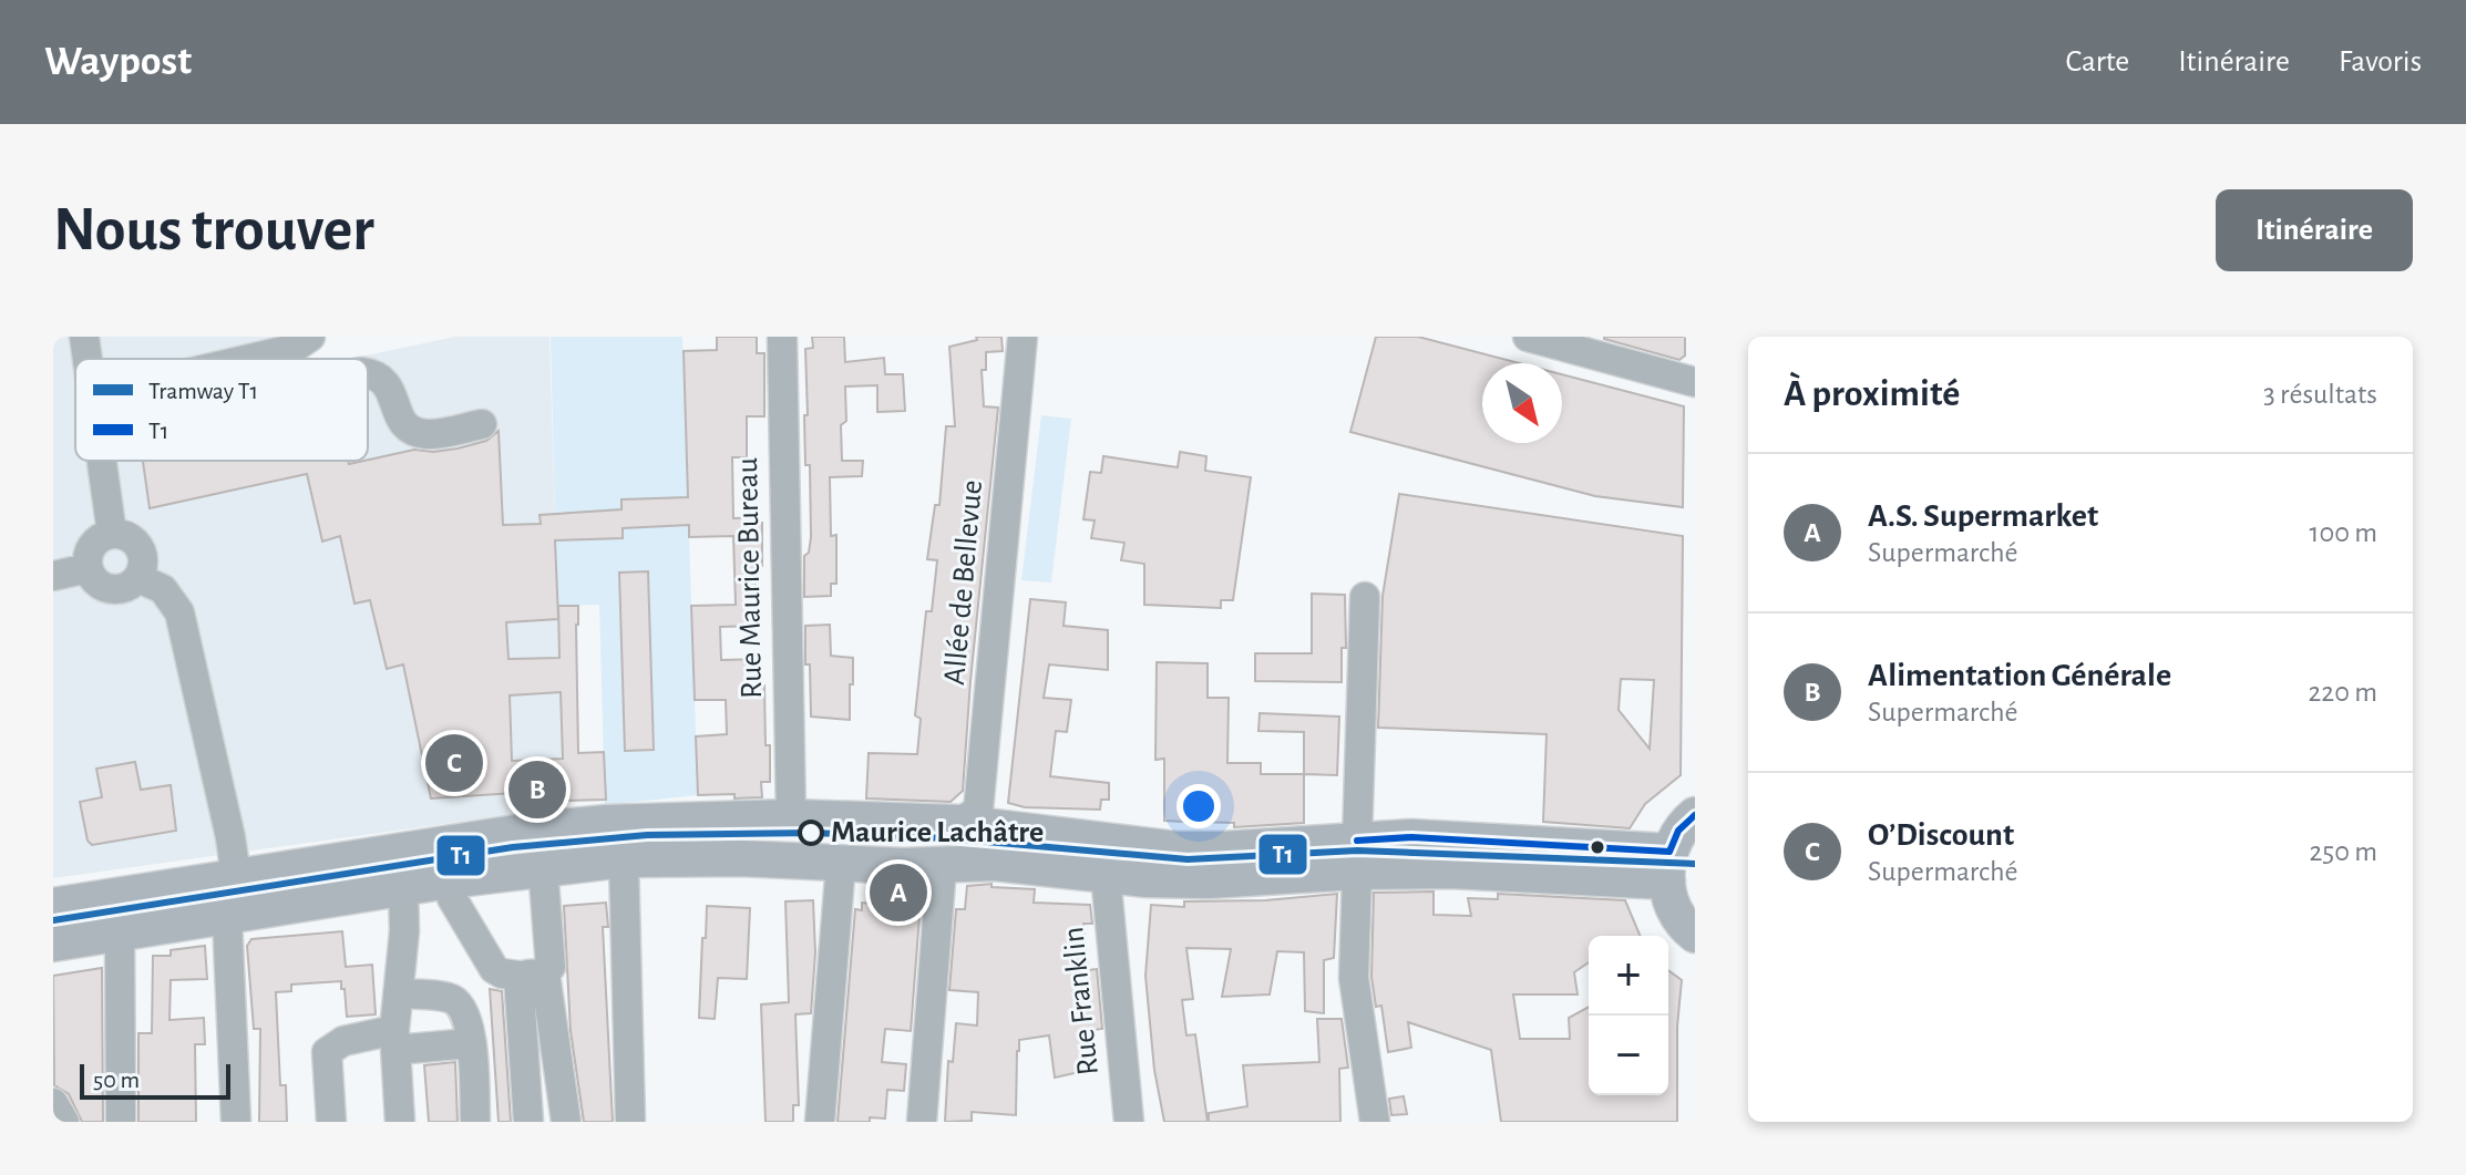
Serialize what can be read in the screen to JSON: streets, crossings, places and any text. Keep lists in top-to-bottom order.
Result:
{
  "streets": {
    "street": ["Rue Maurice Bureau", "Allée de Bellevue", "Rue Franklin"]
  },
  "places": ["Maurice Lachâtre"],
  "lines": ["transit line T1", "tram line T1"],
  "legend": ["Tramway T1", "T1"],
  "scale_bar": "50 m",
  "north": "bottom right",
  "page": {
    "header": "Waypost",
    "nav": ["Carte", "Itinéraire", "Favoris"],
    "buttons": "Itinéraire",
    "title": "Nous trouver",
    "heading": ["À proximité", "3 résultats"],
    "list": [
      {
        "mark": "A",
        "name": "A.S. Supermarket",
        "note": "Supermarché",
        "value": "100 m"
      },
      {
        "mark": "B",
        "name": "Alimentation Générale",
        "note": "Supermarché",
        "value": "220 m"
      },
      {
        "mark": "C",
        "name": "O’Discount",
        "note": "Supermarché",
        "value": "250 m"
      }
    ],
    "pins": ["C", "B", "A"],
    "map_buttons": ["+", "−"],
    "scale": "50 m"
  }
}
